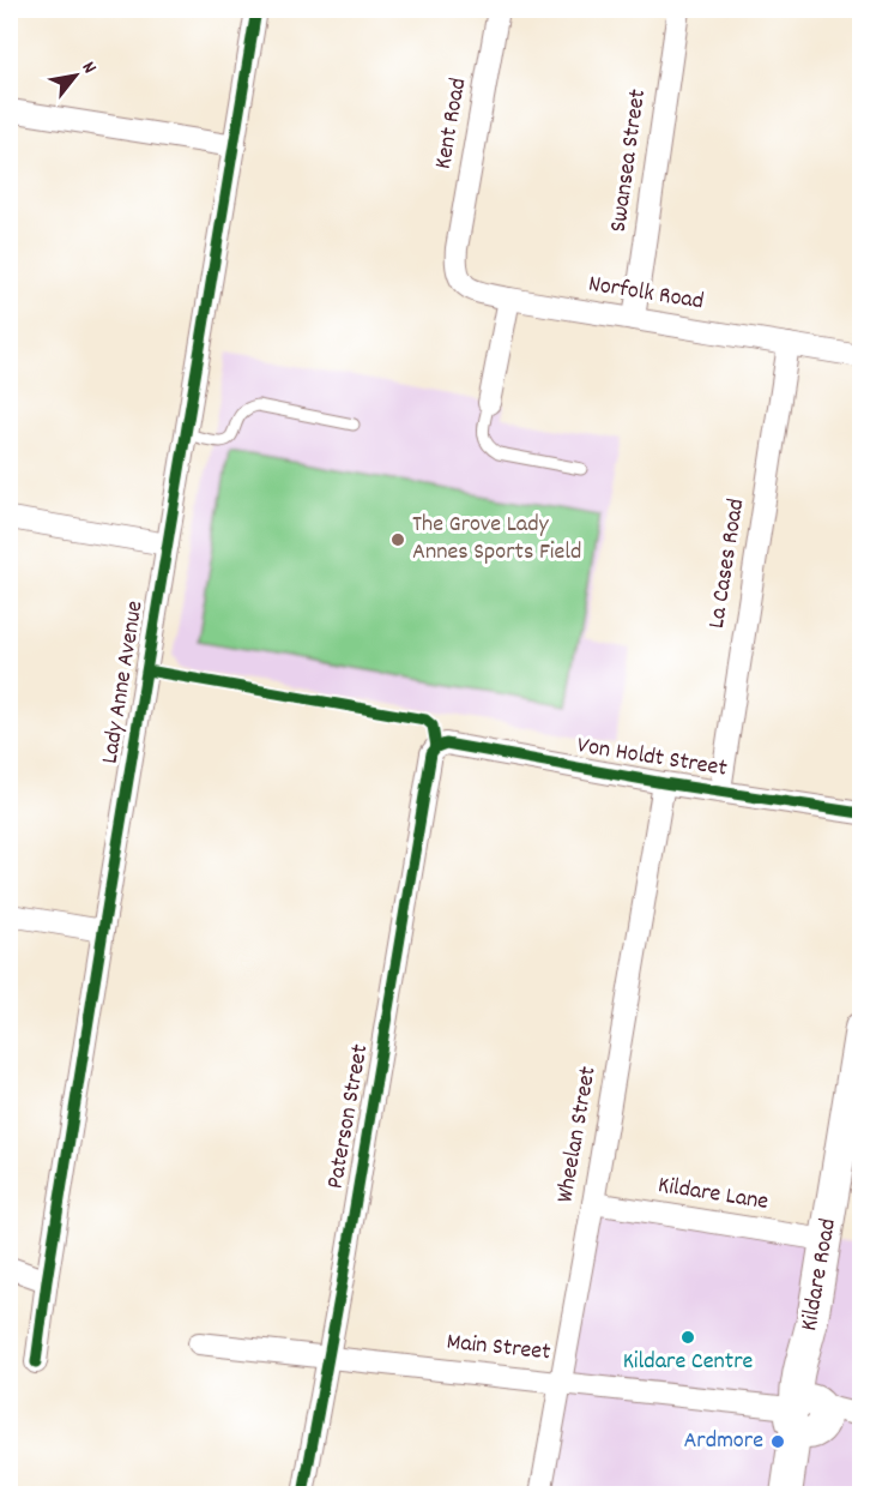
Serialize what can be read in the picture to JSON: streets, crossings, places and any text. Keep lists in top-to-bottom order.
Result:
{
  "streets": {
    "street": [
      "Kent Road",
      "Swansea Street",
      "Norfolk Road",
      "La Cases Road",
      "Lady Anne Avenue",
      "Von Holdt Street",
      "Paterson Street",
      "Wheelan Street",
      "Kildare Lane",
      "Kildare Road",
      "Main Street"
    ]
  },
  "crossings": [
    ["Kent Road", "Norfolk Road"],
    ["Swansea Street", "Norfolk Road"],
    ["Norfolk Road", "La Cases Road"],
    ["La Cases Road", "Von Holdt Street"],
    ["Von Holdt Street", "Paterson Street"],
    ["Von Holdt Street", "Wheelan Street"],
    ["Paterson Street", "Main Street"],
    ["Wheelan Street", "Kildare Lane"],
    ["Wheelan Street", "Main Street"],
    ["Kildare Lane", "Kildare Road"],
    ["Kildare Road", "Main Street"]
  ],
  "places": ["The Grove Lady Annes Sports Field", "Kildare Centre", "Ardmore"],
  "north": "top right"
}
